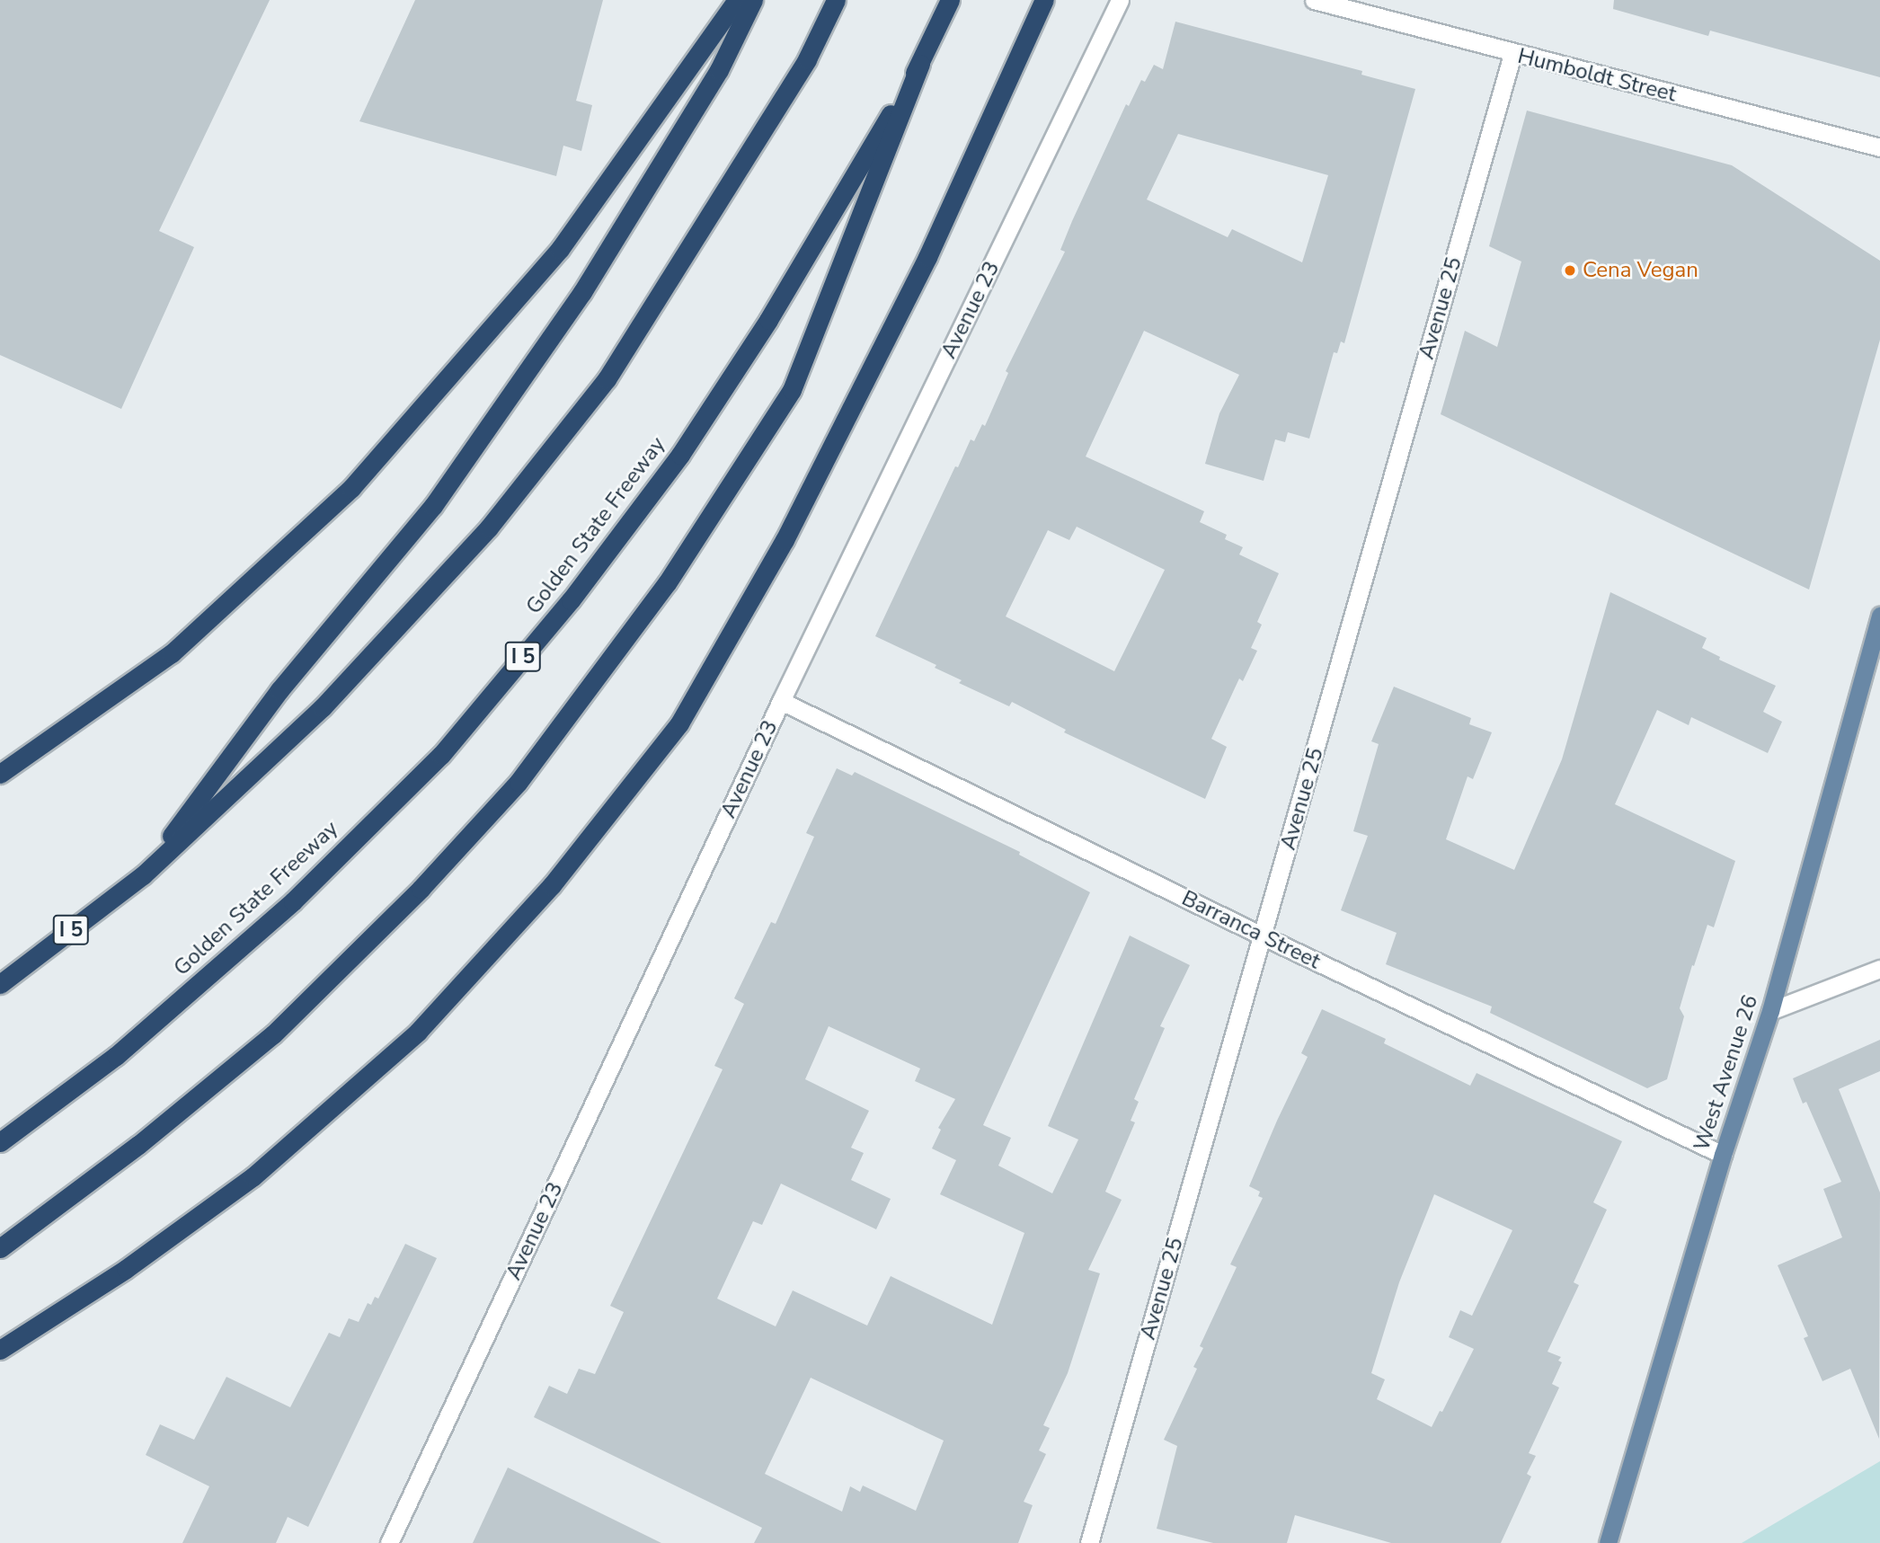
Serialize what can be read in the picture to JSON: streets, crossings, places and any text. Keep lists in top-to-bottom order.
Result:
{
  "streets": {
    "highway": ["Golden State Freeway", "I 5"],
    "main road": ["West Avenue 26"],
    "street": [
      "Humboldt Street",
      "Avenue 25",
      "Avenue 23",
      "Barranca Street"
    ]
  },
  "crossings": [
    ["Humboldt Street", "Avenue 25"],
    ["Avenue 25", "Barranca Street"],
    ["Avenue 23", "Barranca Street"],
    ["Barranca Street", "West Avenue 26"]
  ],
  "places": ["Cena Vegan"]
}
